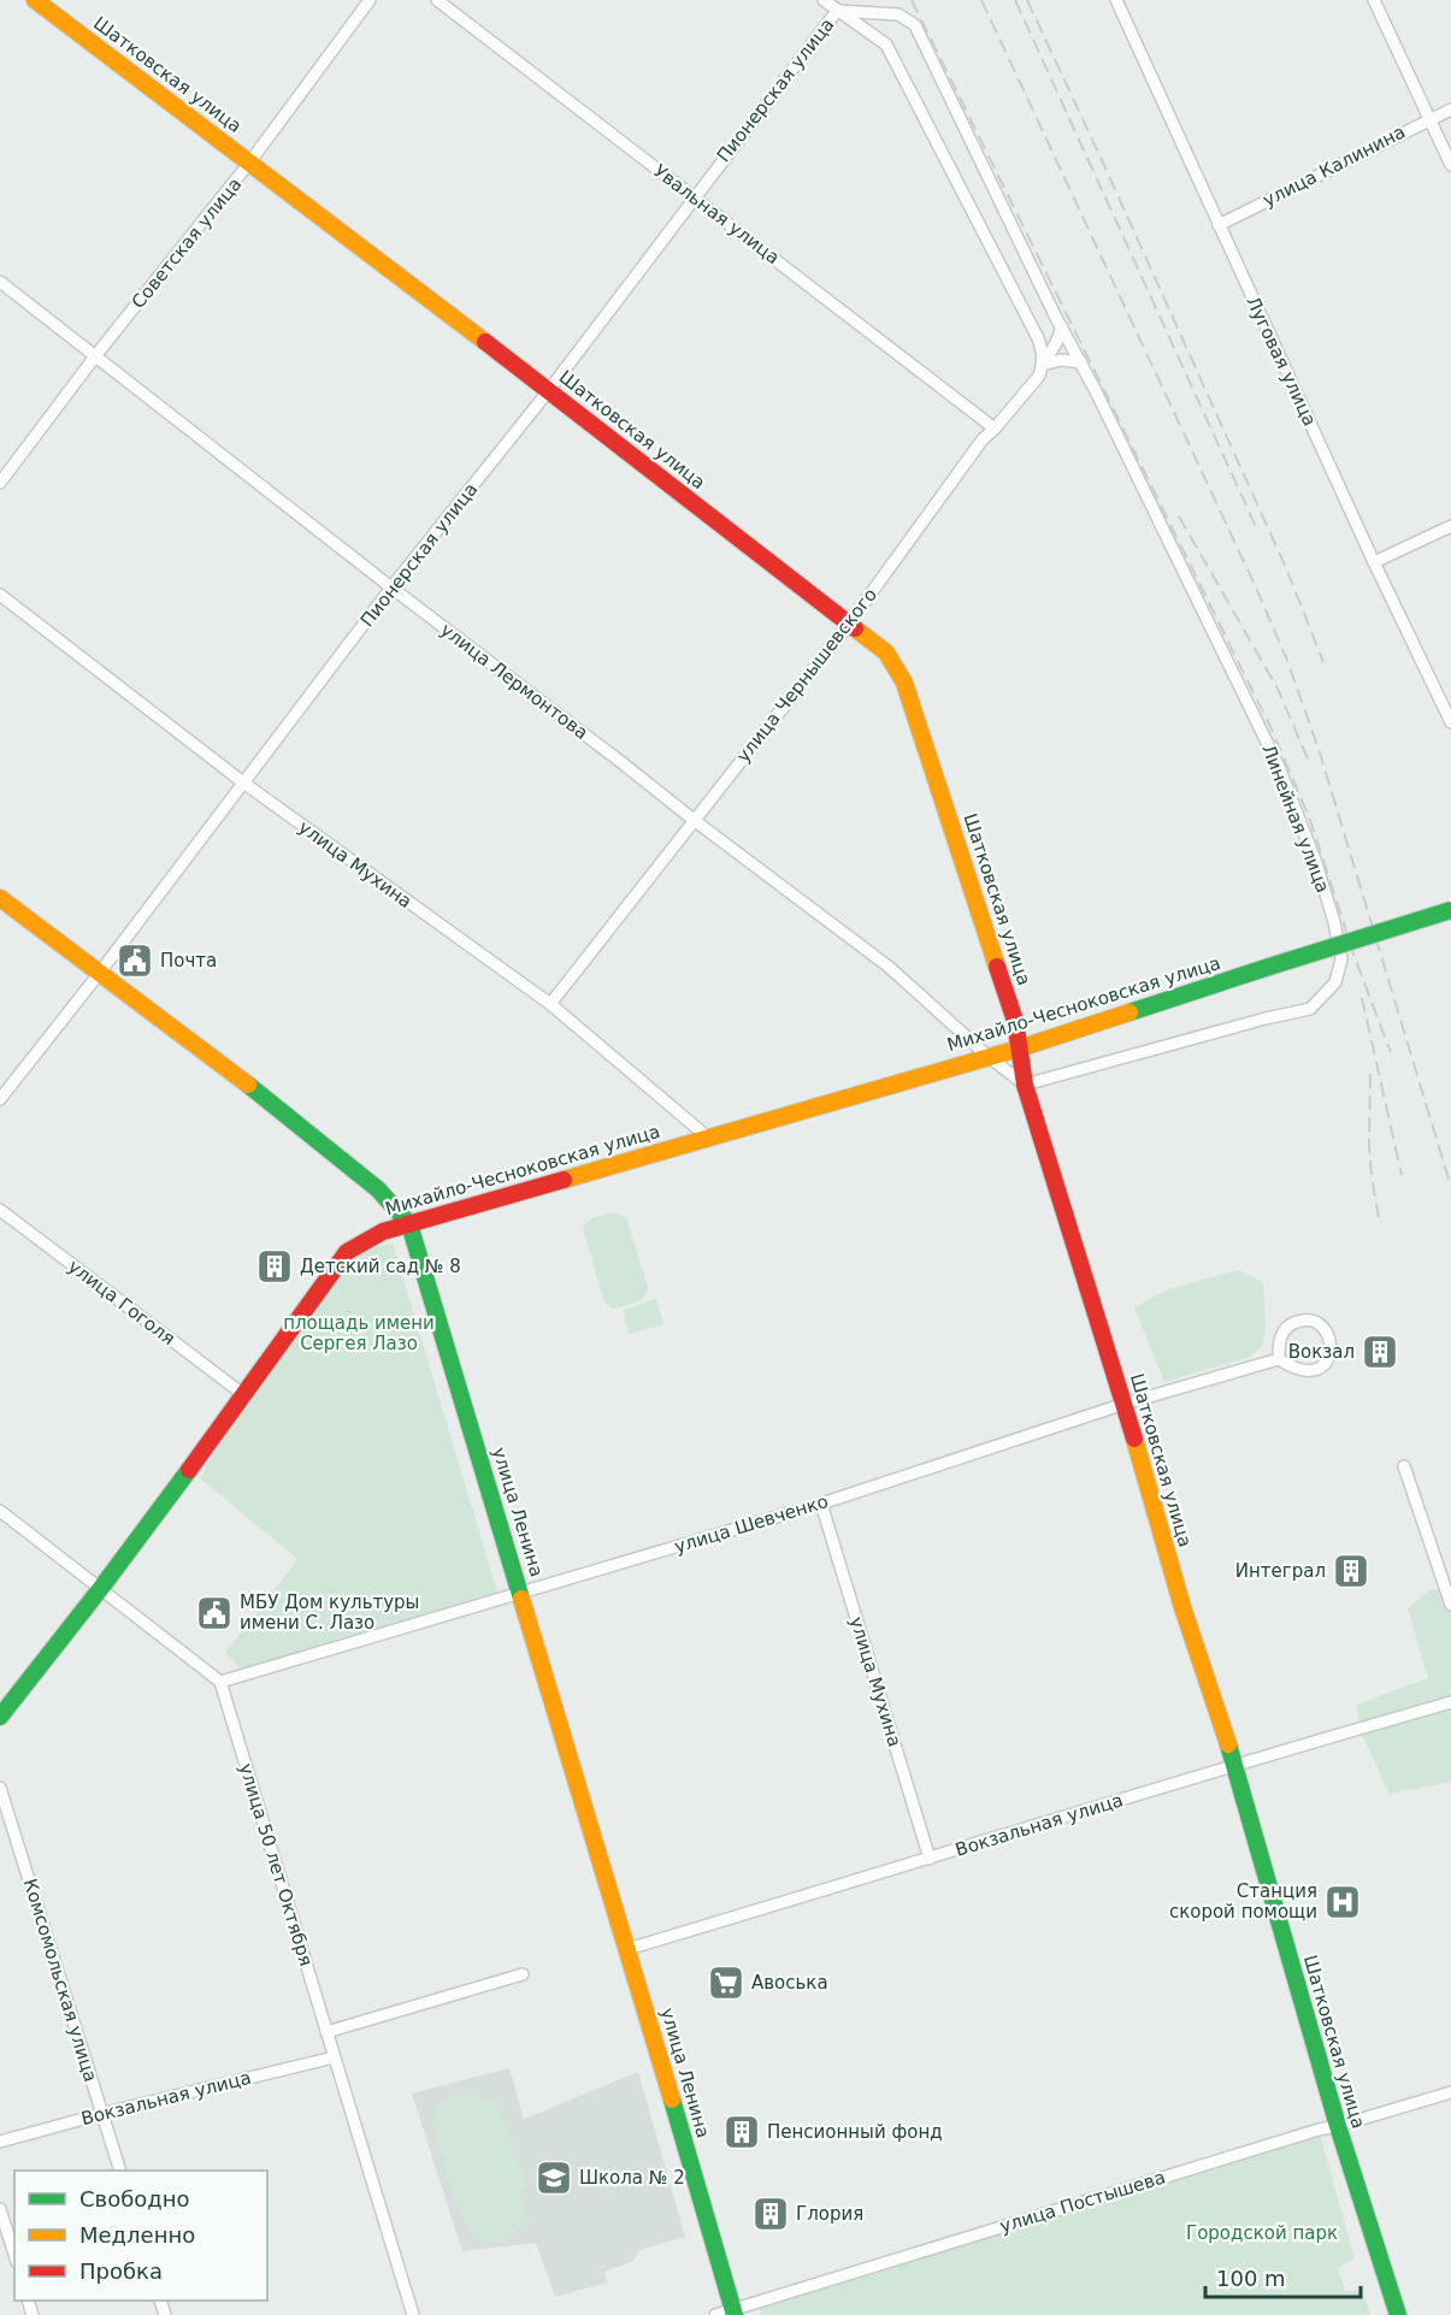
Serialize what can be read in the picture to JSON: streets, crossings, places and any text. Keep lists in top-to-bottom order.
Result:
{
  "streets": {
    "street": [
      "Шатковская улица",
      "Пионерская улица",
      "улица Калинина",
      "Увальная улица",
      "Советская улица",
      "Луговая улица",
      "улица Чернышевского",
      "улица Лермонтова",
      "Линейная улица",
      "улица Мухина",
      "Михайло-Чесноковская улица",
      "улица Гоголя",
      "улица Ленина",
      "улица Шевченко",
      "Вокзальная улица",
      "улица 50 лет Октября",
      "Комсомольская улица",
      "улица Постышева"
    ]
  },
  "crossings": [
    ["Шатковская улица", "Пионерская улица"],
    ["Шатковская улица", "Советская улица"],
    ["Шатковская улица", "улица Чернышевского"],
    ["Шатковская улица", "улица Лермонтова"],
    ["Шатковская улица", "Линейная улица"],
    ["Шатковская улица", "Михайло-Чесноковская улица"],
    ["Шатковская улица", "улица Шевченко"],
    ["Шатковская улица", "Вокзальная улица"],
    ["Шатковская улица", "улица Постышева"],
    ["Пионерская улица", "Увальная улица"],
    ["Пионерская улица", "улица Лермонтова"],
    ["Пионерская улица", "Линейная улица"],
    ["Пионерская улица", "улица Мухина"],
    ["Пионерская улица", "улица Ленина"],
    ["улица Калинина", "Луговая улица"],
    ["Увальная улица", "улица Чернышевского"],
    ["Советская улица", "улица Лермонтова"],
    ["улица Чернышевского", "улица Лермонтова"],
    ["улица Чернышевского", "Линейная улица"],
    ["улица Чернышевского", "улица Мухина"],
    ["улица Лермонтова", "Линейная улица"],
    ["улица Лермонтова", "Михайло-Чесноковская улица"],
    ["улица Мухина", "Михайло-Чесноковская улица"],
    ["улица Мухина", "улица Шевченко"],
    ["улица Мухина", "Вокзальная улица"],
    ["Михайло-Чесноковская улица", "улица Гоголя"],
    ["Михайло-Чесноковская улица", "улица Ленина"],
    ["улица Ленина", "улица Шевченко"],
    ["улица Ленина", "Вокзальная улица"],
    ["улица Ленина", "улица Постышева"],
    ["улица Шевченко", "улица 50 лет Октября"],
    ["Вокзальная улица", "улица 50 лет Октября"],
    ["Вокзальная улица", "Комсомольская улица"]
  ],
  "parks": ["площадь имени Сергея Лазо", "Городской парк"],
  "places": {
    "public building": ["Почта", "МБУ Дом культуры имени С. Лазо"],
    "building": [
      "Детский сад № 8",
      "Вокзал",
      "Интеграл",
      "Пенсионный фонд",
      "Глория"
    ],
    "hospital": ["Станция скорой помощи"],
    "supermarket": ["Авоська"],
    "school or university": ["Школа № 2"]
  },
  "legend": ["Свободно", "Медленно", "Пробка"],
  "scale_bar": "100 m"
}
